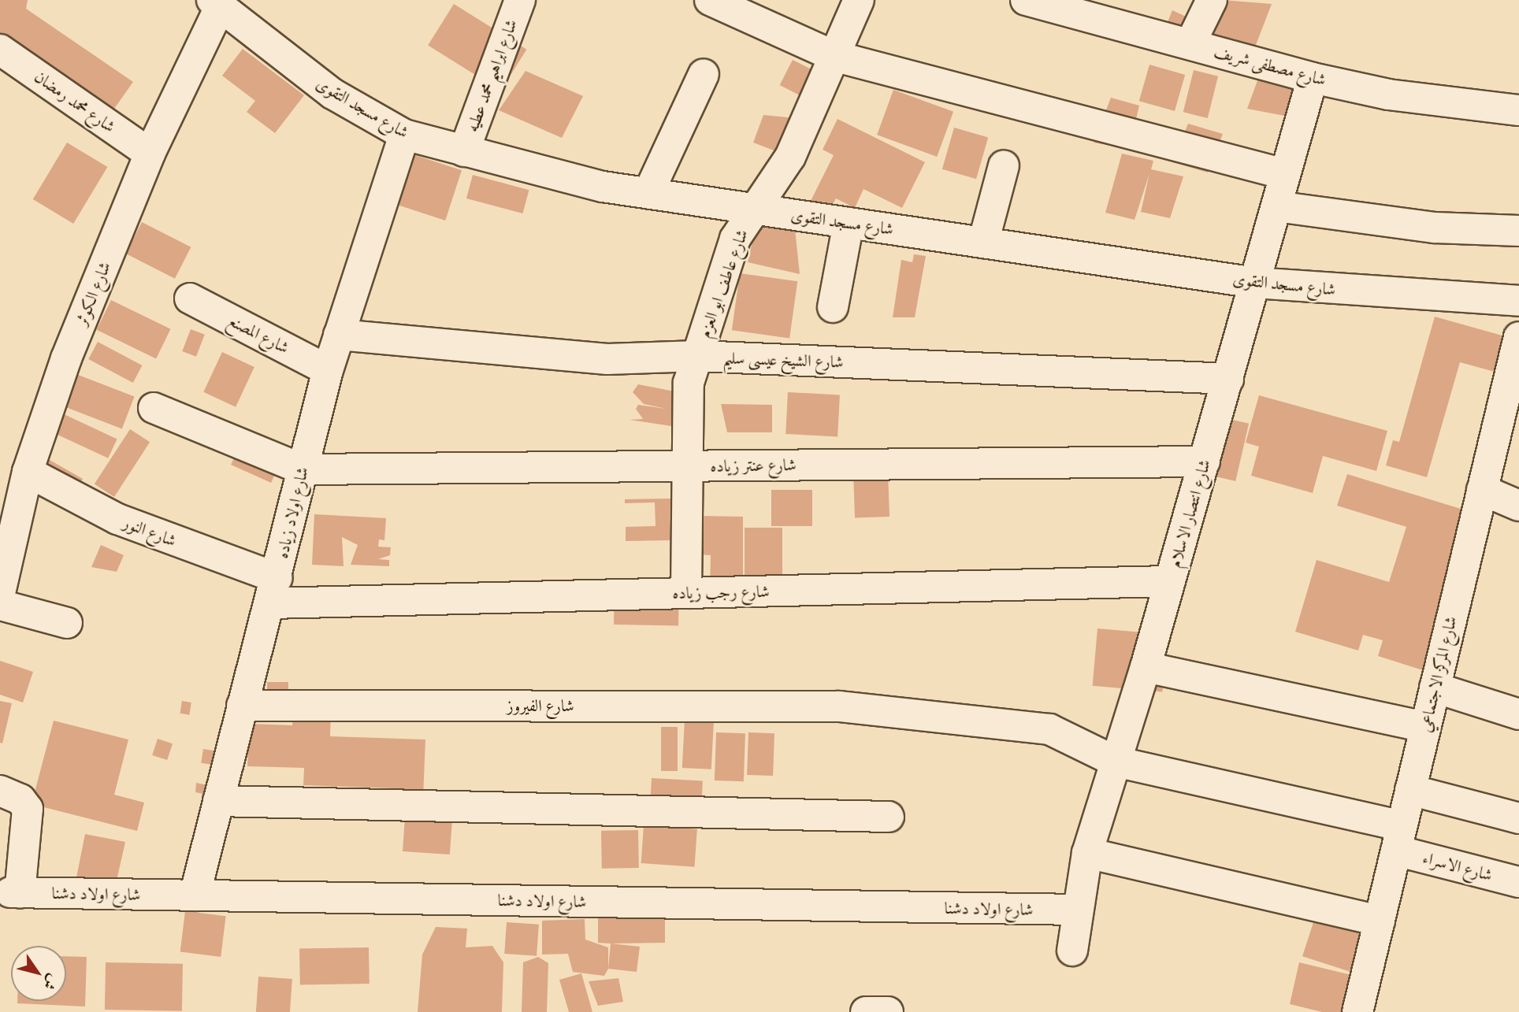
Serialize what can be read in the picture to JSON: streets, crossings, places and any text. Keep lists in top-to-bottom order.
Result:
{
  "streets": {
    "street": [
      "شارع مصطفى شريف",
      "شارع ابراهيم محمد عطيه",
      "شارع محمد رمضان",
      "شارع مسجد التقوى",
      "شارع عاطف ابو العزم",
      "شارع الكوثر",
      "شارع المصنع",
      "شارع الشيخ عيسى سليم",
      "شارع عنتر زياده",
      "شارع اولاد زياده",
      "شارع انتصار الاسلام",
      "شارع النور",
      "شارع رجب زياده",
      "شارع المركز الاجتماعي",
      "شارع الفيروز",
      "شارع الاسراء",
      "شارع اولاد دشنا"
    ]
  },
  "crossings": [
    ["شارع مصطفى شريف", "شارع انتصار الاسلام"],
    ["شارع ابراهيم محمد عطيه", "شارع مسجد التقوى"],
    ["شارع محمد رمضان", "شارع الكوثر"],
    ["شارع مسجد التقوى", "شارع عاطف ابو العزم"],
    ["شارع مسجد التقوى", "شارع الكوثر"],
    ["شارع مسجد التقوى", "شارع اولاد زياده"],
    ["شارع مسجد التقوى", "شارع انتصار الاسلام"],
    ["شارع عاطف ابو العزم", "شارع الشيخ عيسى سليم"],
    ["شارع عاطف ابو العزم", "شارع عنتر زياده"],
    ["شارع عاطف ابو العزم", "شارع رجب زياده"],
    ["شارع الكوثر", "شارع النور"],
    ["شارع المصنع", "شارع اولاد زياده"],
    ["شارع الشيخ عيسى سليم", "شارع اولاد زياده"],
    ["شارع الشيخ عيسى سليم", "شارع انتصار الاسلام"],
    ["شارع عنتر زياده", "شارع اولاد زياده"],
    ["شارع عنتر زياده", "شارع انتصار الاسلام"],
    ["شارع اولاد زياده", "شارع النور"],
    ["شارع اولاد زياده", "شارع رجب زياده"],
    ["شارع اولاد زياده", "شارع الفيروز"],
    ["شارع اولاد زياده", "شارع اولاد دشنا"],
    ["شارع انتصار الاسلام", "شارع رجب زياده"],
    ["شارع انتصار الاسلام", "شارع الفيروز"],
    ["شارع انتصار الاسلام", "شارع الاسراء"],
    ["شارع انتصار الاسلام", "شارع اولاد دشنا"],
    ["شارع النور", "شارع رجب زياده"],
    ["شارع المركز الاجتماعي", "شارع الاسراء"],
    ["شارع الفيروز", "شارع الاسراء"]
  ],
  "north": "bottom right"
}
